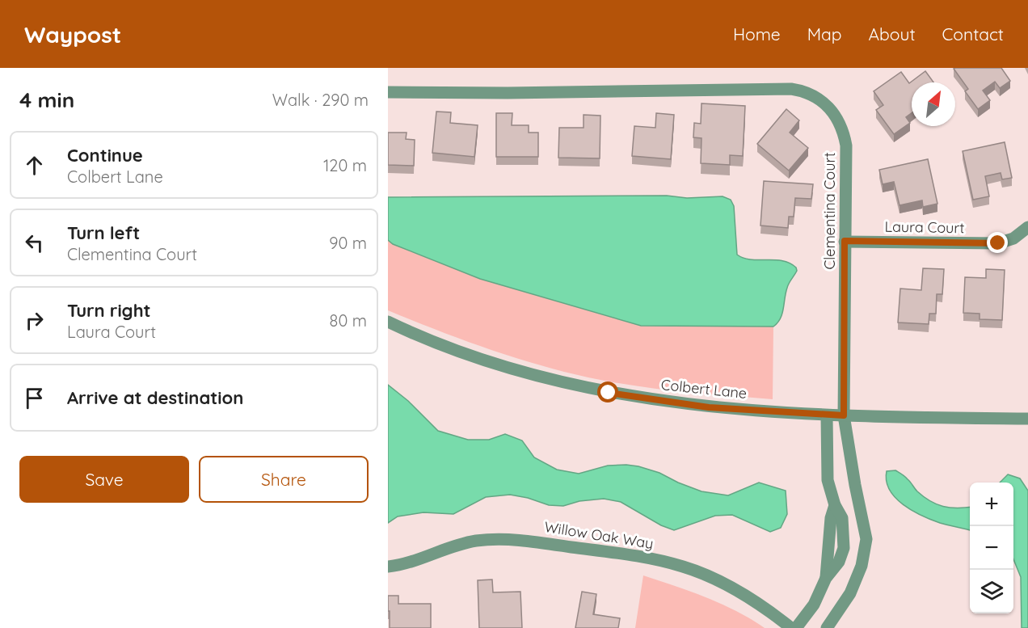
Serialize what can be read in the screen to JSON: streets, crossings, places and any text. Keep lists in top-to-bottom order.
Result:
{
  "streets": {
    "street": [
      "Clementina Court",
      "Laura Court",
      "Colbert Lane",
      "Willow Oak Way"
    ]
  },
  "crossings": [
    ["Clementina Court", "Laura Court"],
    ["Clementina Court", "Colbert Lane"]
  ],
  "north": "top right",
  "page": {
    "header": "Waypost",
    "nav": [
      "Home",
      "Map",
      "About",
      "Contact"
    ],
    "heading": ["4 min", "Walk · 290 m"],
    "list": [
      ["Continue", "Colbert Lane", "120 m"],
      ["Turn left", "Clementina Court", "90 m"],
      ["Turn right", "Laura Court", "80 m"],
      "Arrive at destination"
    ],
    "buttons": ["Save", "Share"],
    "map_buttons": ["+", "−"]
  }
}
